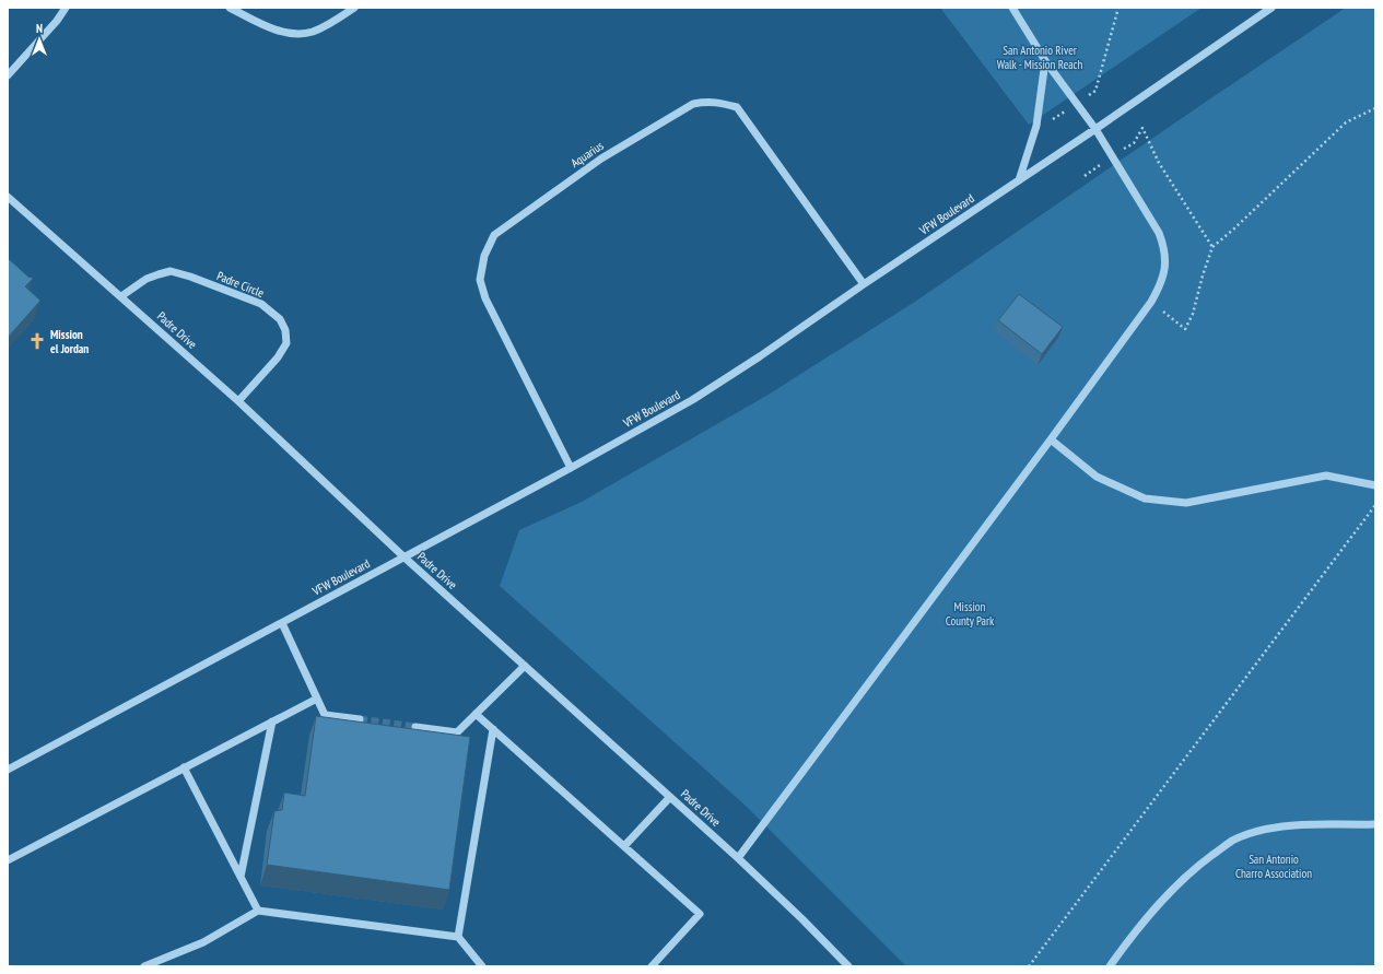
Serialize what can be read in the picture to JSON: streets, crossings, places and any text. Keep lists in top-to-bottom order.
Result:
{
  "streets": {
    "street": [
      "Aquarius",
      "VFW Boulevard",
      "Padre Circle",
      "Padre Drive"
    ]
  },
  "crossings": [
    ["Aquarius", "VFW Boulevard"],
    ["VFW Boulevard", "Padre Drive"],
    ["Padre Circle", "Padre Drive"]
  ],
  "parks": ["San Antonio River Walk - Mission Reach", "Mission County Park", "San Antonio Charro Association"],
  "places": {
    "church": ["Mission el Jordan"]
  },
  "north": "top"
}
